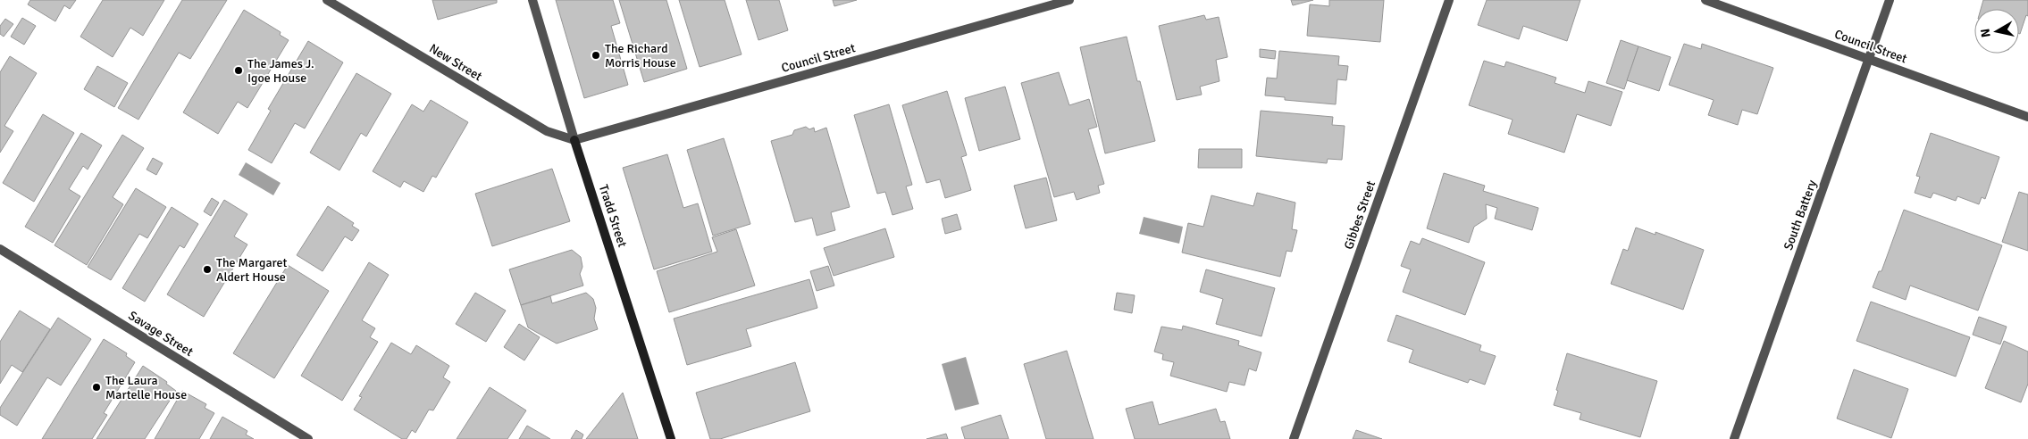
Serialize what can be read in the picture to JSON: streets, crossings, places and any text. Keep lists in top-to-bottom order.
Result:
{
  "streets": {
    "street": [
      "Council Street",
      "New Street",
      "Gibbes Street",
      "South Battery",
      "Tradd Street",
      "Savage Street"
    ]
  },
  "crossings": [
    ["Council Street", "New Street"],
    ["Council Street", "South Battery"],
    ["Council Street", "Tradd Street"],
    ["New Street", "Tradd Street"]
  ],
  "places": [
    "The Richard Morris House",
    "The James J. Igoe House",
    "The Margaret Aldert House",
    "The Laura Martelle House"
  ],
  "north": "left"
}
